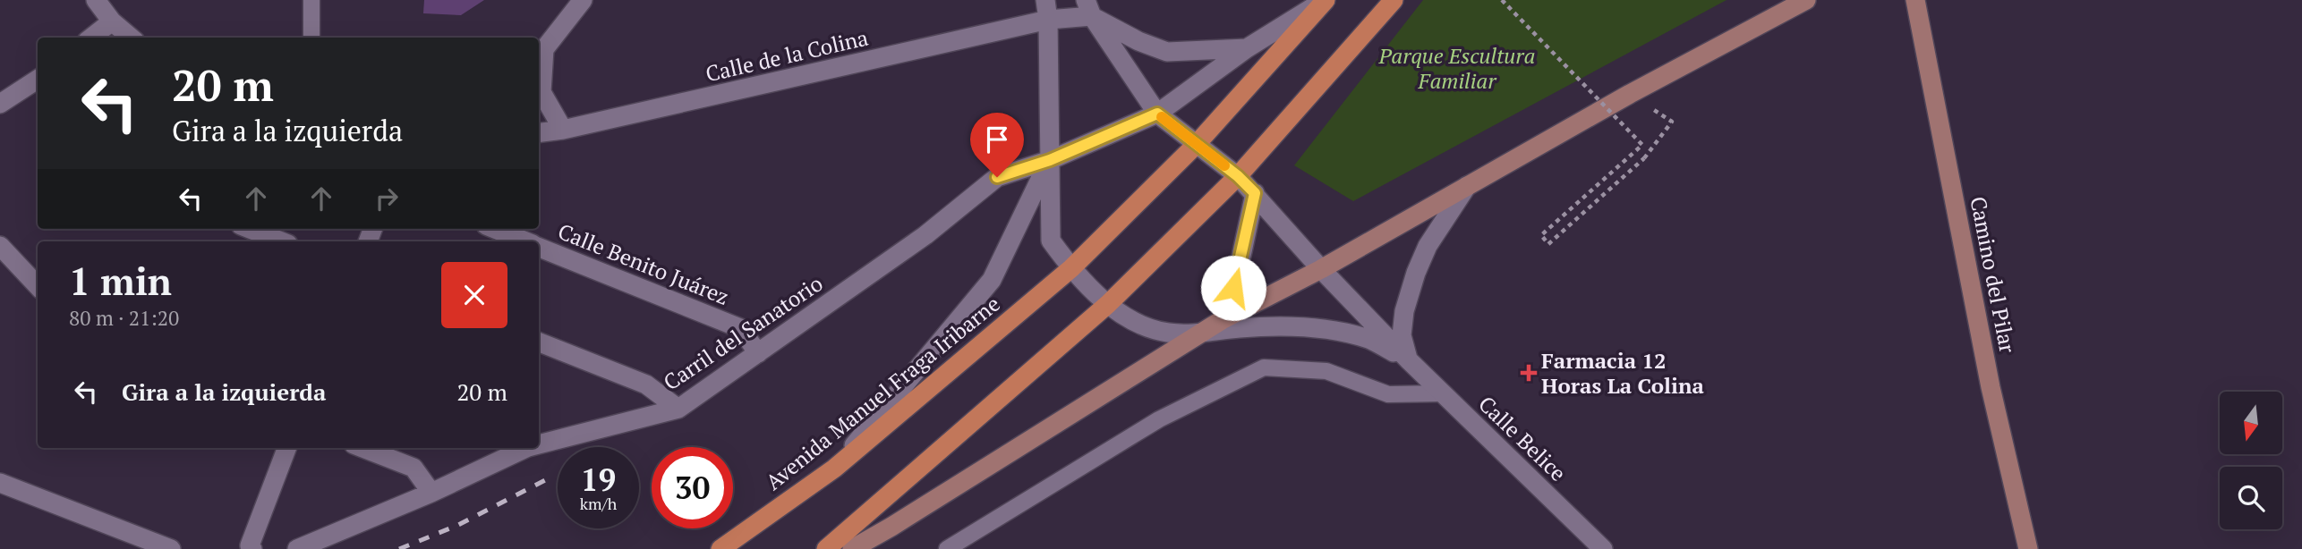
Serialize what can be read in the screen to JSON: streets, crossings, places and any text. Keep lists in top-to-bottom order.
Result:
{
  "streets": {
    "main road": ["Camino del Pilar", "Avenida Manuel Fraga Iribarne"],
    "street": [
      "Calle de la Colina",
      "Calle Benito Juárez",
      "Carril del Sanatorio",
      "Calle Belice"
    ]
  },
  "crossings": [
    ["Calle Benito Juárez", "Carril del Sanatorio"],
    ["Carril del Sanatorio", "Avenida Manuel Fraga Iribarne"],
    ["Carril del Sanatorio", "Calle Belice"],
    ["Avenida Manuel Fraga Iribarne", "Calle Belice"]
  ],
  "parks": ["Parque Escultura Familiar"],
  "places": {
    "health": ["Farmacia 12 Horas La Colina"]
  },
  "north": "bottom",
  "page": {
    "turn": ["20 m", "Gira a la izquierda"],
    "heading": ["1 min", "80 m · 21:20"],
    "list": [
      {
        "name": "Gira a la izquierda",
        "value": "20 m"
      }
    ],
    "speed": "19 km/h",
    "limit": "30"
  }
}
